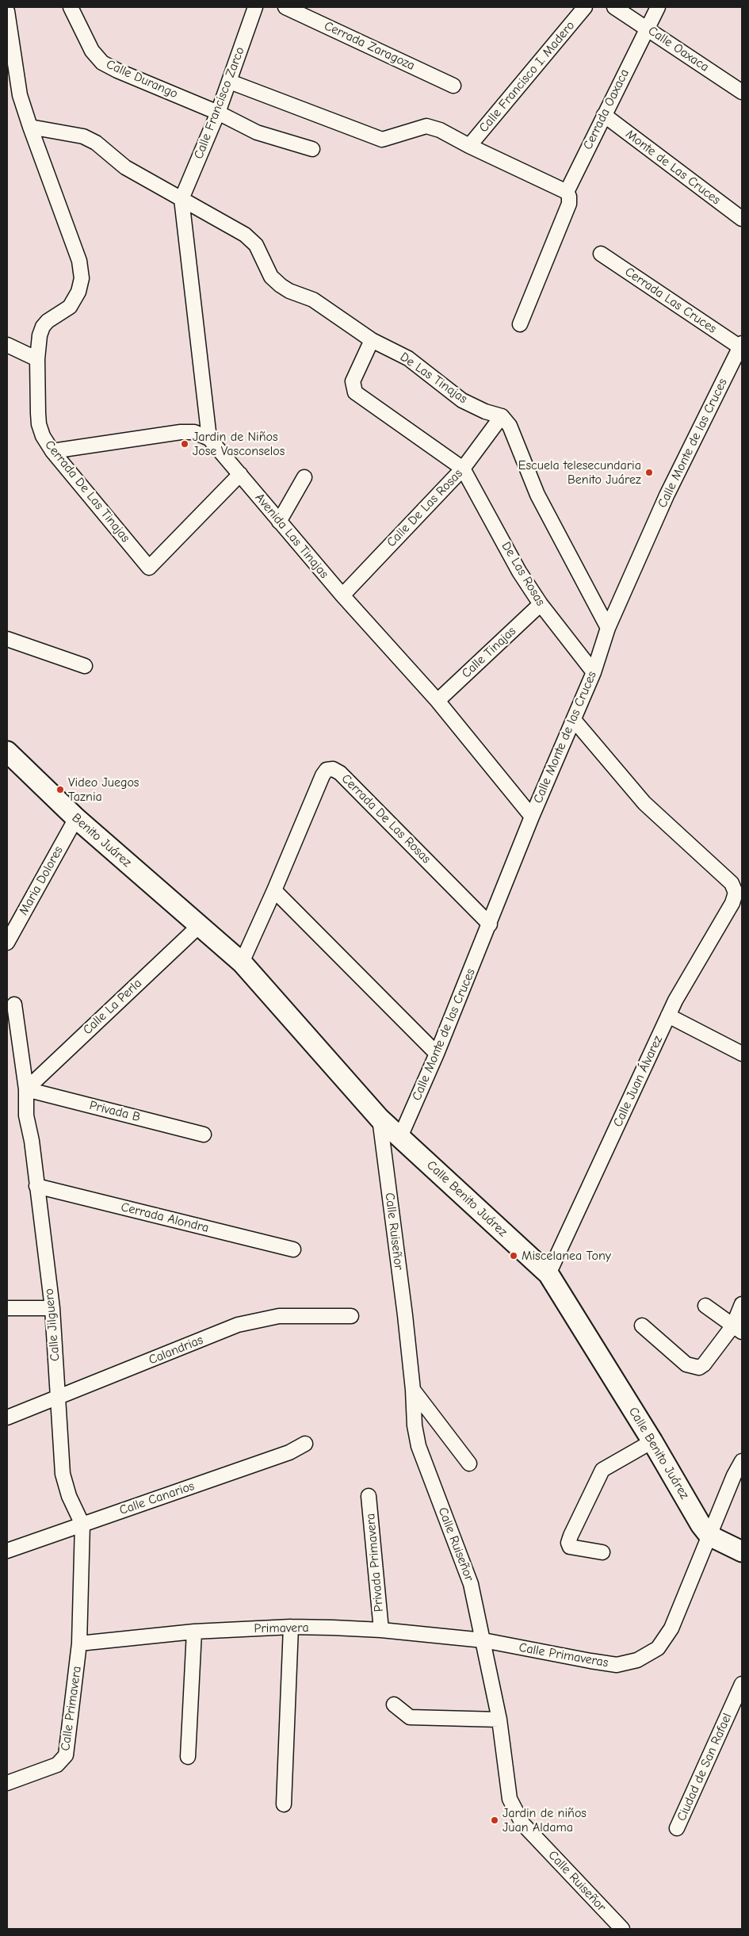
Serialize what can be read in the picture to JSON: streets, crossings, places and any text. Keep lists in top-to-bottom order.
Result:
{
  "streets": {
    "street": [
      "Cerrada Zaragoza",
      "Calle Oaxaca",
      "Calle Francisco I. Madero",
      "Calle Durango",
      "Calle Francisco Zarco",
      "Cerrada Oaxaca",
      "Monte de Las Cruces",
      "Cerrada Las Cruces",
      "De Las Tinajas",
      "Calle Monte de las Cruces",
      "Cerrada De Las Tinajas",
      "Calle De Las Rosas",
      "Avenida Las Tinajas",
      "De Las Rosas",
      "Calle Tinajas",
      "Cerrada De Las Rosas",
      "Benito Juárez",
      "Maria Dolores",
      "Calle La Perla",
      "Calle Juan Álvarez",
      "Privada B",
      "Calle Benito Juárez",
      "Cerrada Alondra",
      "Calle Ruiseñor",
      "Calle Jilguero",
      "Calandrias",
      "Calle Canarios",
      "Privada Primavera",
      "Primavera",
      "Calle Primaveras",
      "Calle Primavera",
      "Ciudad de San Rafael"
    ]
  },
  "crossings": [
    ["Calle Oaxaca", "Cerrada Oaxaca"],
    ["Calle Durango", "Calle Francisco Zarco"],
    ["Calle Francisco Zarco", "De Las Tinajas"],
    ["Cerrada Oaxaca", "Monte de Las Cruces"],
    ["Cerrada Las Cruces", "Calle Monte de las Cruces"],
    ["De Las Tinajas", "Cerrada De Las Tinajas"],
    ["De Las Tinajas", "Calle De Las Rosas"],
    ["Calle Monte de las Cruces", "Avenida Las Tinajas"],
    ["Calle Monte de las Cruces", "De Las Rosas"],
    ["Calle Monte de las Cruces", "Cerrada De Las Rosas"],
    ["Calle Monte de las Cruces", "Calle Juan Álvarez"],
    ["Calle Monte de las Cruces", "Calle Benito Juárez"],
    ["Cerrada De Las Tinajas", "Avenida Las Tinajas"],
    ["Calle De Las Rosas", "Avenida Las Tinajas"],
    ["Calle De Las Rosas", "De Las Rosas"],
    ["Avenida Las Tinajas", "Calle Tinajas"],
    ["De Las Rosas", "Calle Tinajas"],
    ["Cerrada De Las Rosas", "Calle Benito Juárez"],
    ["Benito Juárez", "Maria Dolores"],
    ["Benito Juárez", "Calle La Perla"],
    ["Benito Juárez", "Calle Benito Juárez"],
    ["Calle La Perla", "Privada B"],
    ["Calle La Perla", "Calle Benito Juárez"],
    ["Calle La Perla", "Calle Jilguero"],
    ["Calle Juan Álvarez", "Calle Benito Juárez"],
    ["Privada B", "Calle Jilguero"],
    ["Calle Benito Juárez", "Calle Ruiseñor"],
    ["Calle Benito Juárez", "Calle Primaveras"],
    ["Cerrada Alondra", "Calle Jilguero"],
    ["Calle Ruiseñor", "Primavera"],
    ["Calle Ruiseñor", "Calle Primaveras"],
    ["Calle Jilguero", "Calandrias"],
    ["Calle Jilguero", "Calle Canarios"],
    ["Calle Jilguero", "Primavera"],
    ["Calle Jilguero", "Calle Primavera"],
    ["Privada Primavera", "Primavera"],
    ["Primavera", "Calle Primaveras"],
    ["Primavera", "Calle Primavera"]
  ],
  "places": [
    "Jardin de Niños Jose Vasconselos",
    "Escuela telesecundaria Benito Juárez",
    "Video Juegos Taznia",
    "Miscelanea Tony",
    "Jardin de niños Juan Aldama"
  ]
}
